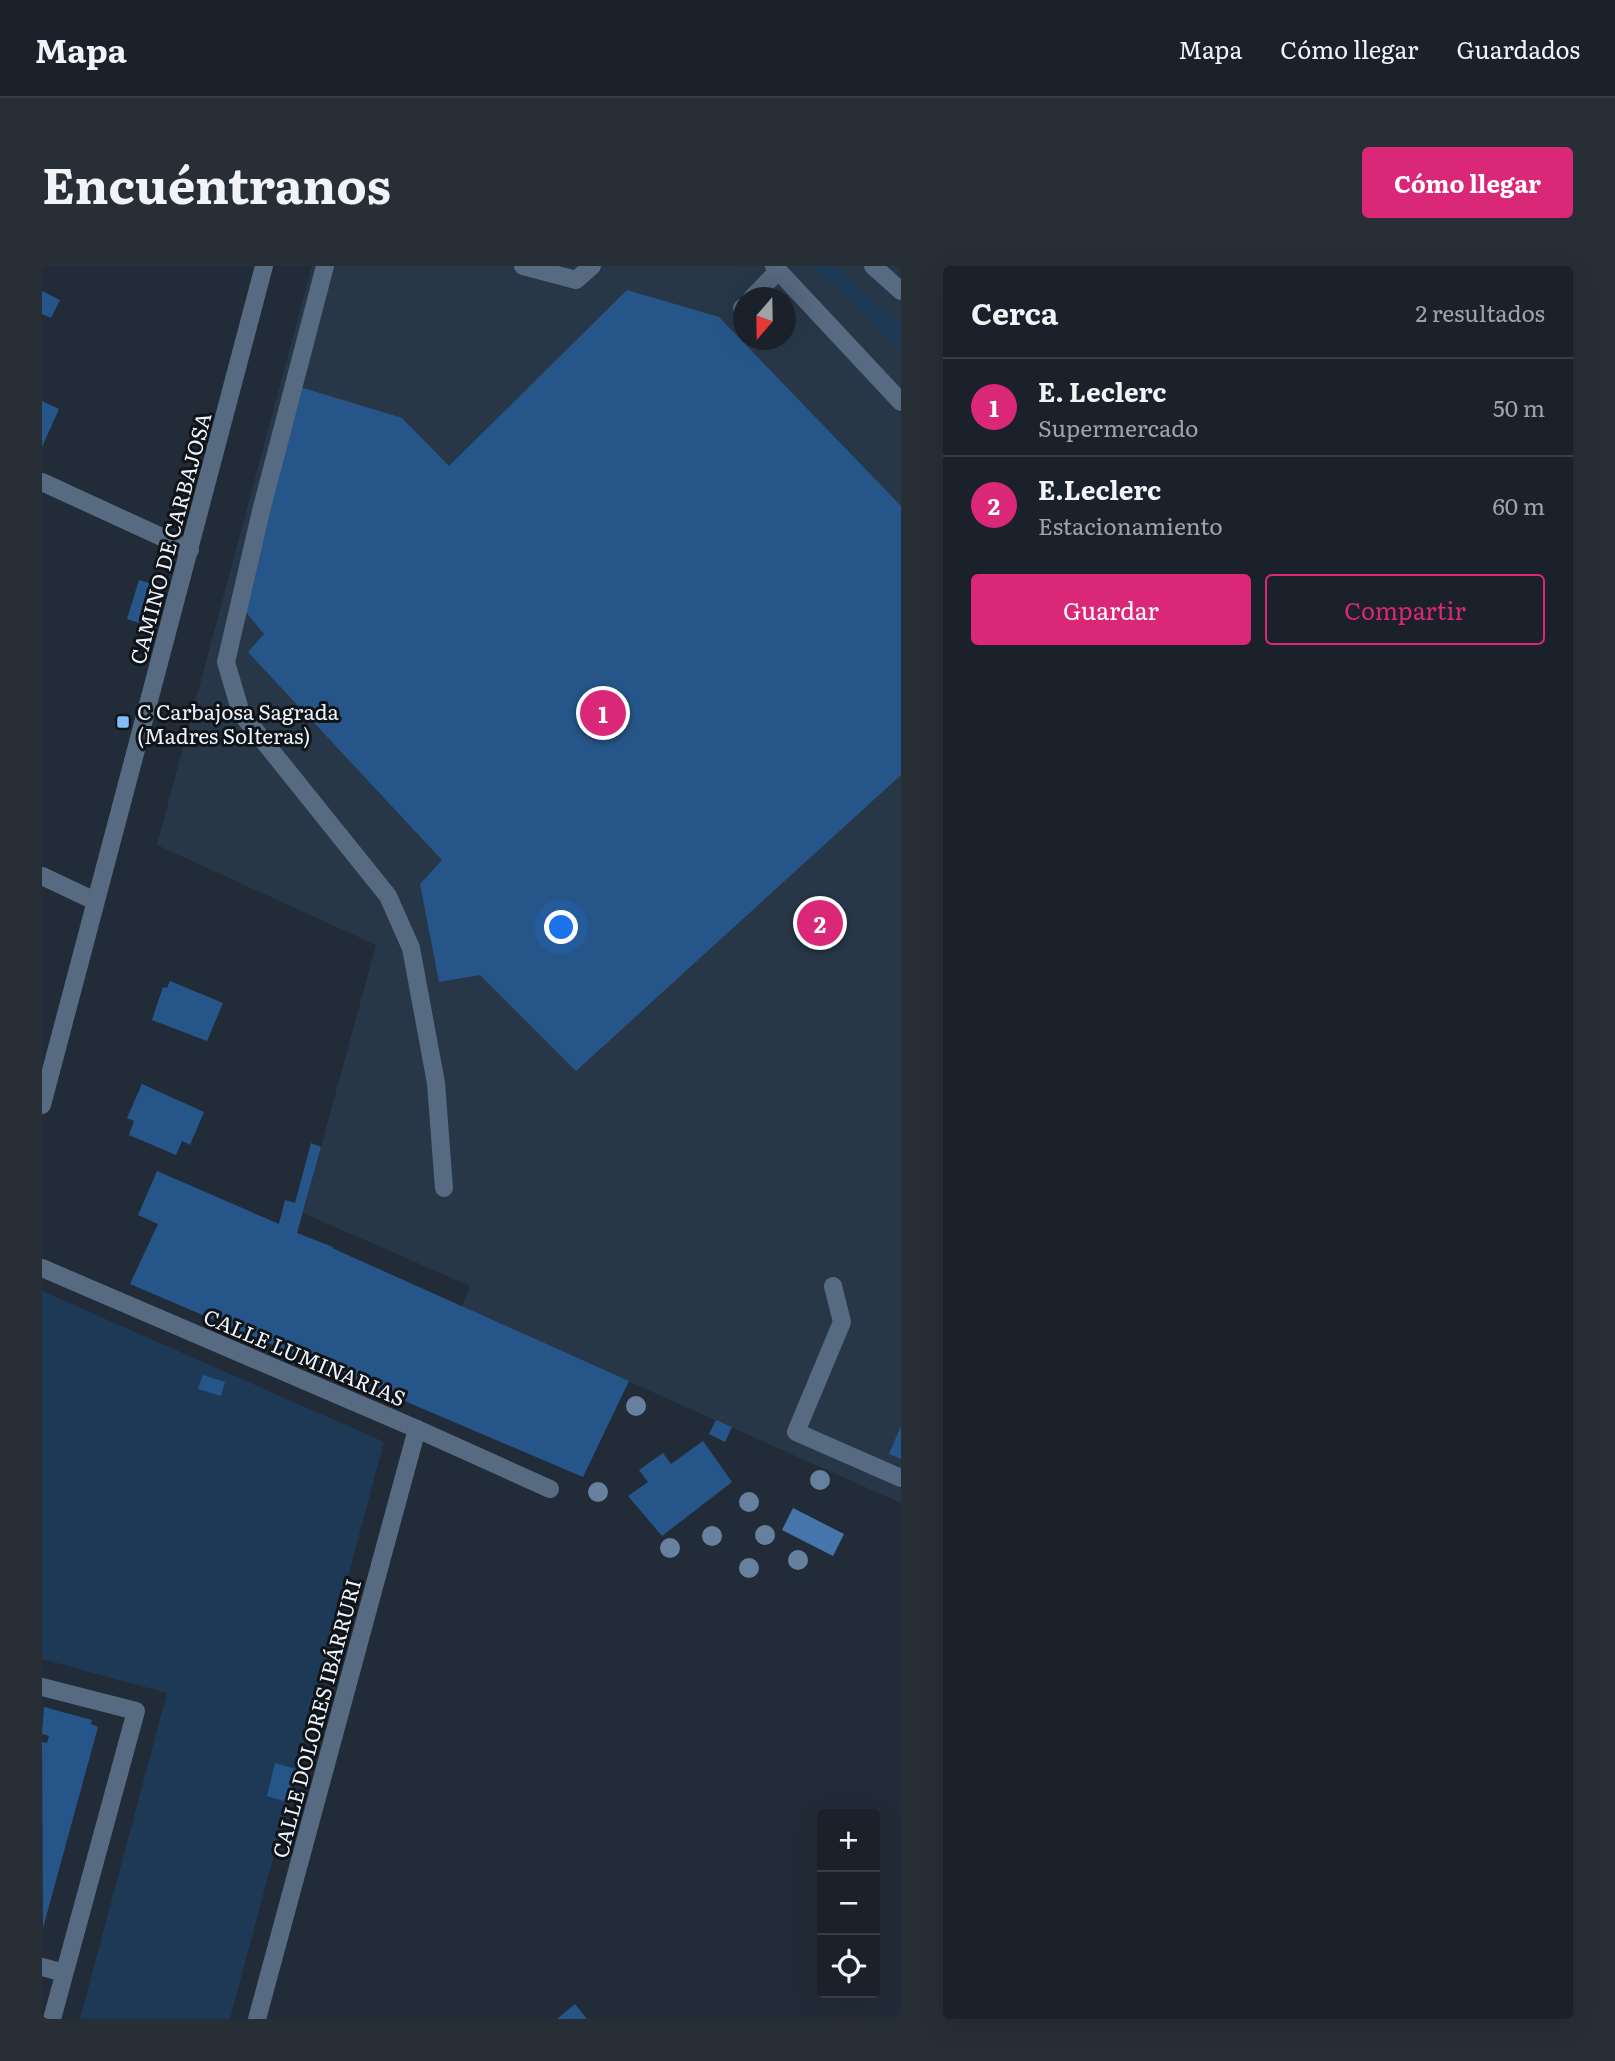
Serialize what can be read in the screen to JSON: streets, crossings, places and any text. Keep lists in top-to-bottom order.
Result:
{
  "streets": {
    "street": ["CAMINO DE CARBAJOSA", "CALLE LUMINARIAS", "CALLE DOLORES IBÁRRURI"]
  },
  "crossings": [
    ["CALLE LUMINARIAS", "CALLE DOLORES IBÁRRURI"]
  ],
  "places": {
    "transit": ["C Carbajosa Sagrada (Madres Solteras)"]
  },
  "north": "bottom",
  "page": {
    "header": "Mapa",
    "nav": ["Mapa", "Cómo llegar", "Guardados"],
    "title": "Encuéntranos",
    "buttons": [
      "Cómo llegar",
      ["Guardar", "Compartir"]
    ],
    "heading": ["Cerca", "2 resultados"],
    "list": [
      {
        "mark": "1",
        "name": "E. Leclerc",
        "note": "Supermercado",
        "value": "50 m"
      },
      {
        "mark": "2",
        "name": "E.Leclerc",
        "note": "Estacionamiento",
        "value": "60 m"
      }
    ],
    "pins": ["1", "2"],
    "map_buttons": ["+", "−"]
  }
}
